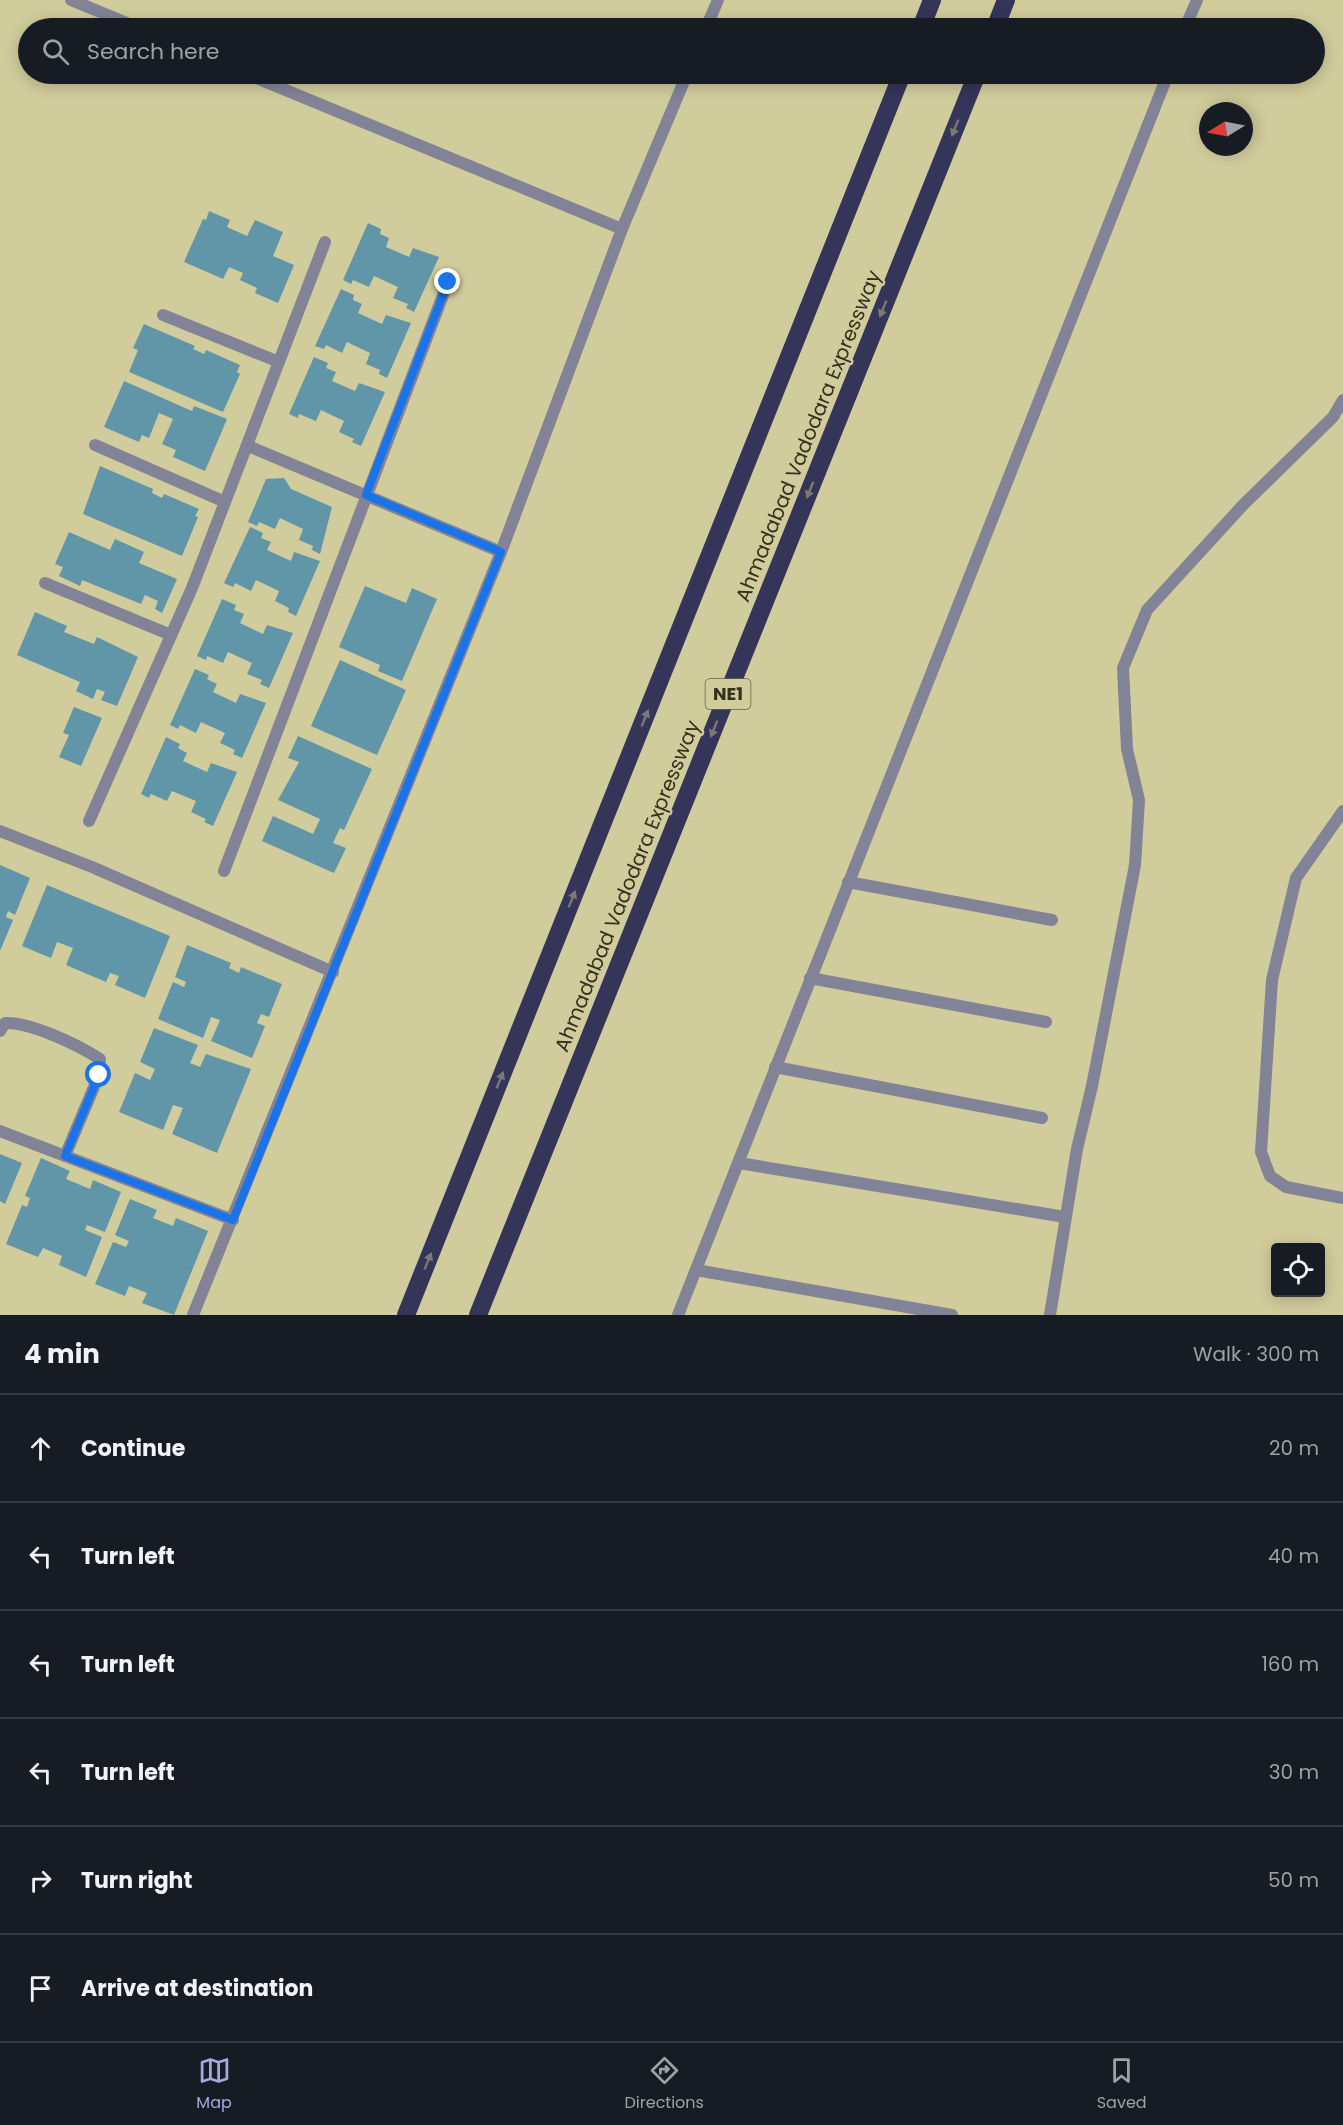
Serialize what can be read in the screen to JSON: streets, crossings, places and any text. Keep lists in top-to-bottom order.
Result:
{
  "streets": {
    "highway": ["Ahmadabad Vadodara Expressway", "NE1"]
  },
  "north": "left",
  "page": {
    "search": "Search here",
    "heading": ["4 min", "Walk · 300 m"],
    "list": [
      ["Continue", "20 m"],
      ["Turn left", "40 m"],
      ["Turn left", "160 m"],
      ["Turn left", "30 m"],
      ["Turn right", "50 m"],
      "Arrive at destination"
    ],
    "nav": ["Map", "Directions", "Saved"]
  }
}
